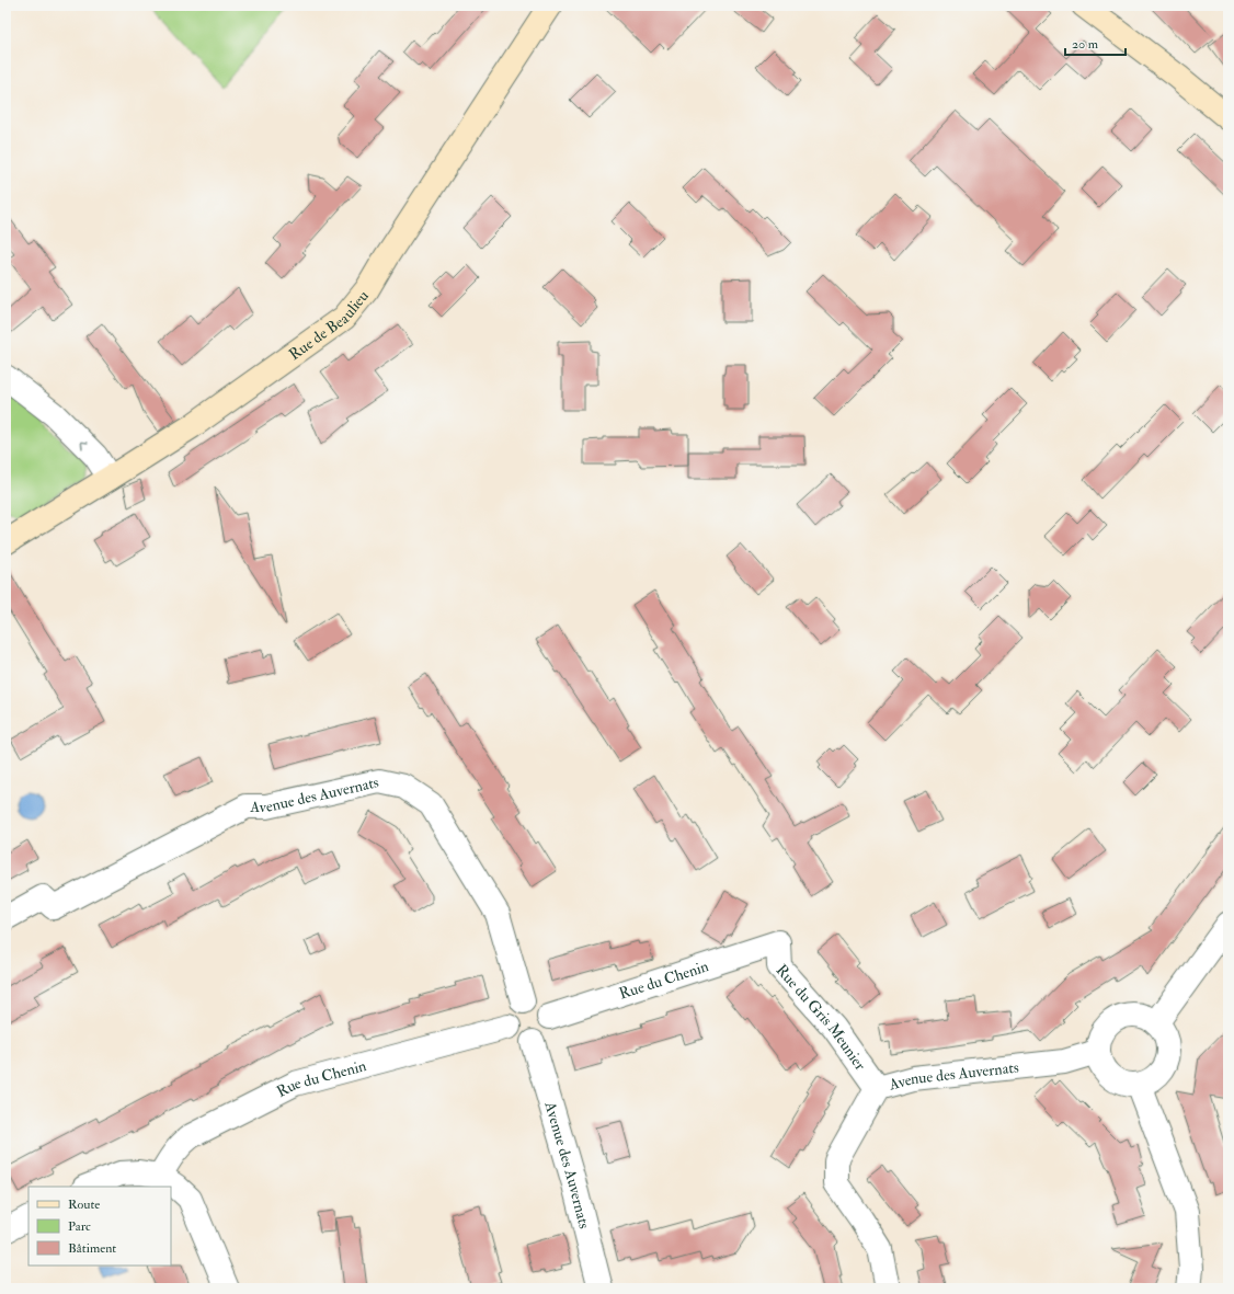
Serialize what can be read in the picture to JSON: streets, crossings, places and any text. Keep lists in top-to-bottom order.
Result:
{
  "streets": {
    "street": [
      "Rue de Beaulieu",
      "Avenue des Auvernats",
      "Rue du Chenin",
      "Rue du Gris Meunier"
    ]
  },
  "crossings": [
    ["Avenue des Auvernats", "Rue du Chenin"],
    ["Avenue des Auvernats", "Rue du Gris Meunier"],
    ["Rue du Chenin", "Rue du Gris Meunier"]
  ],
  "legend": ["Route", "Parc", "Bâtiment"],
  "scale_bar": "20 m"
}
